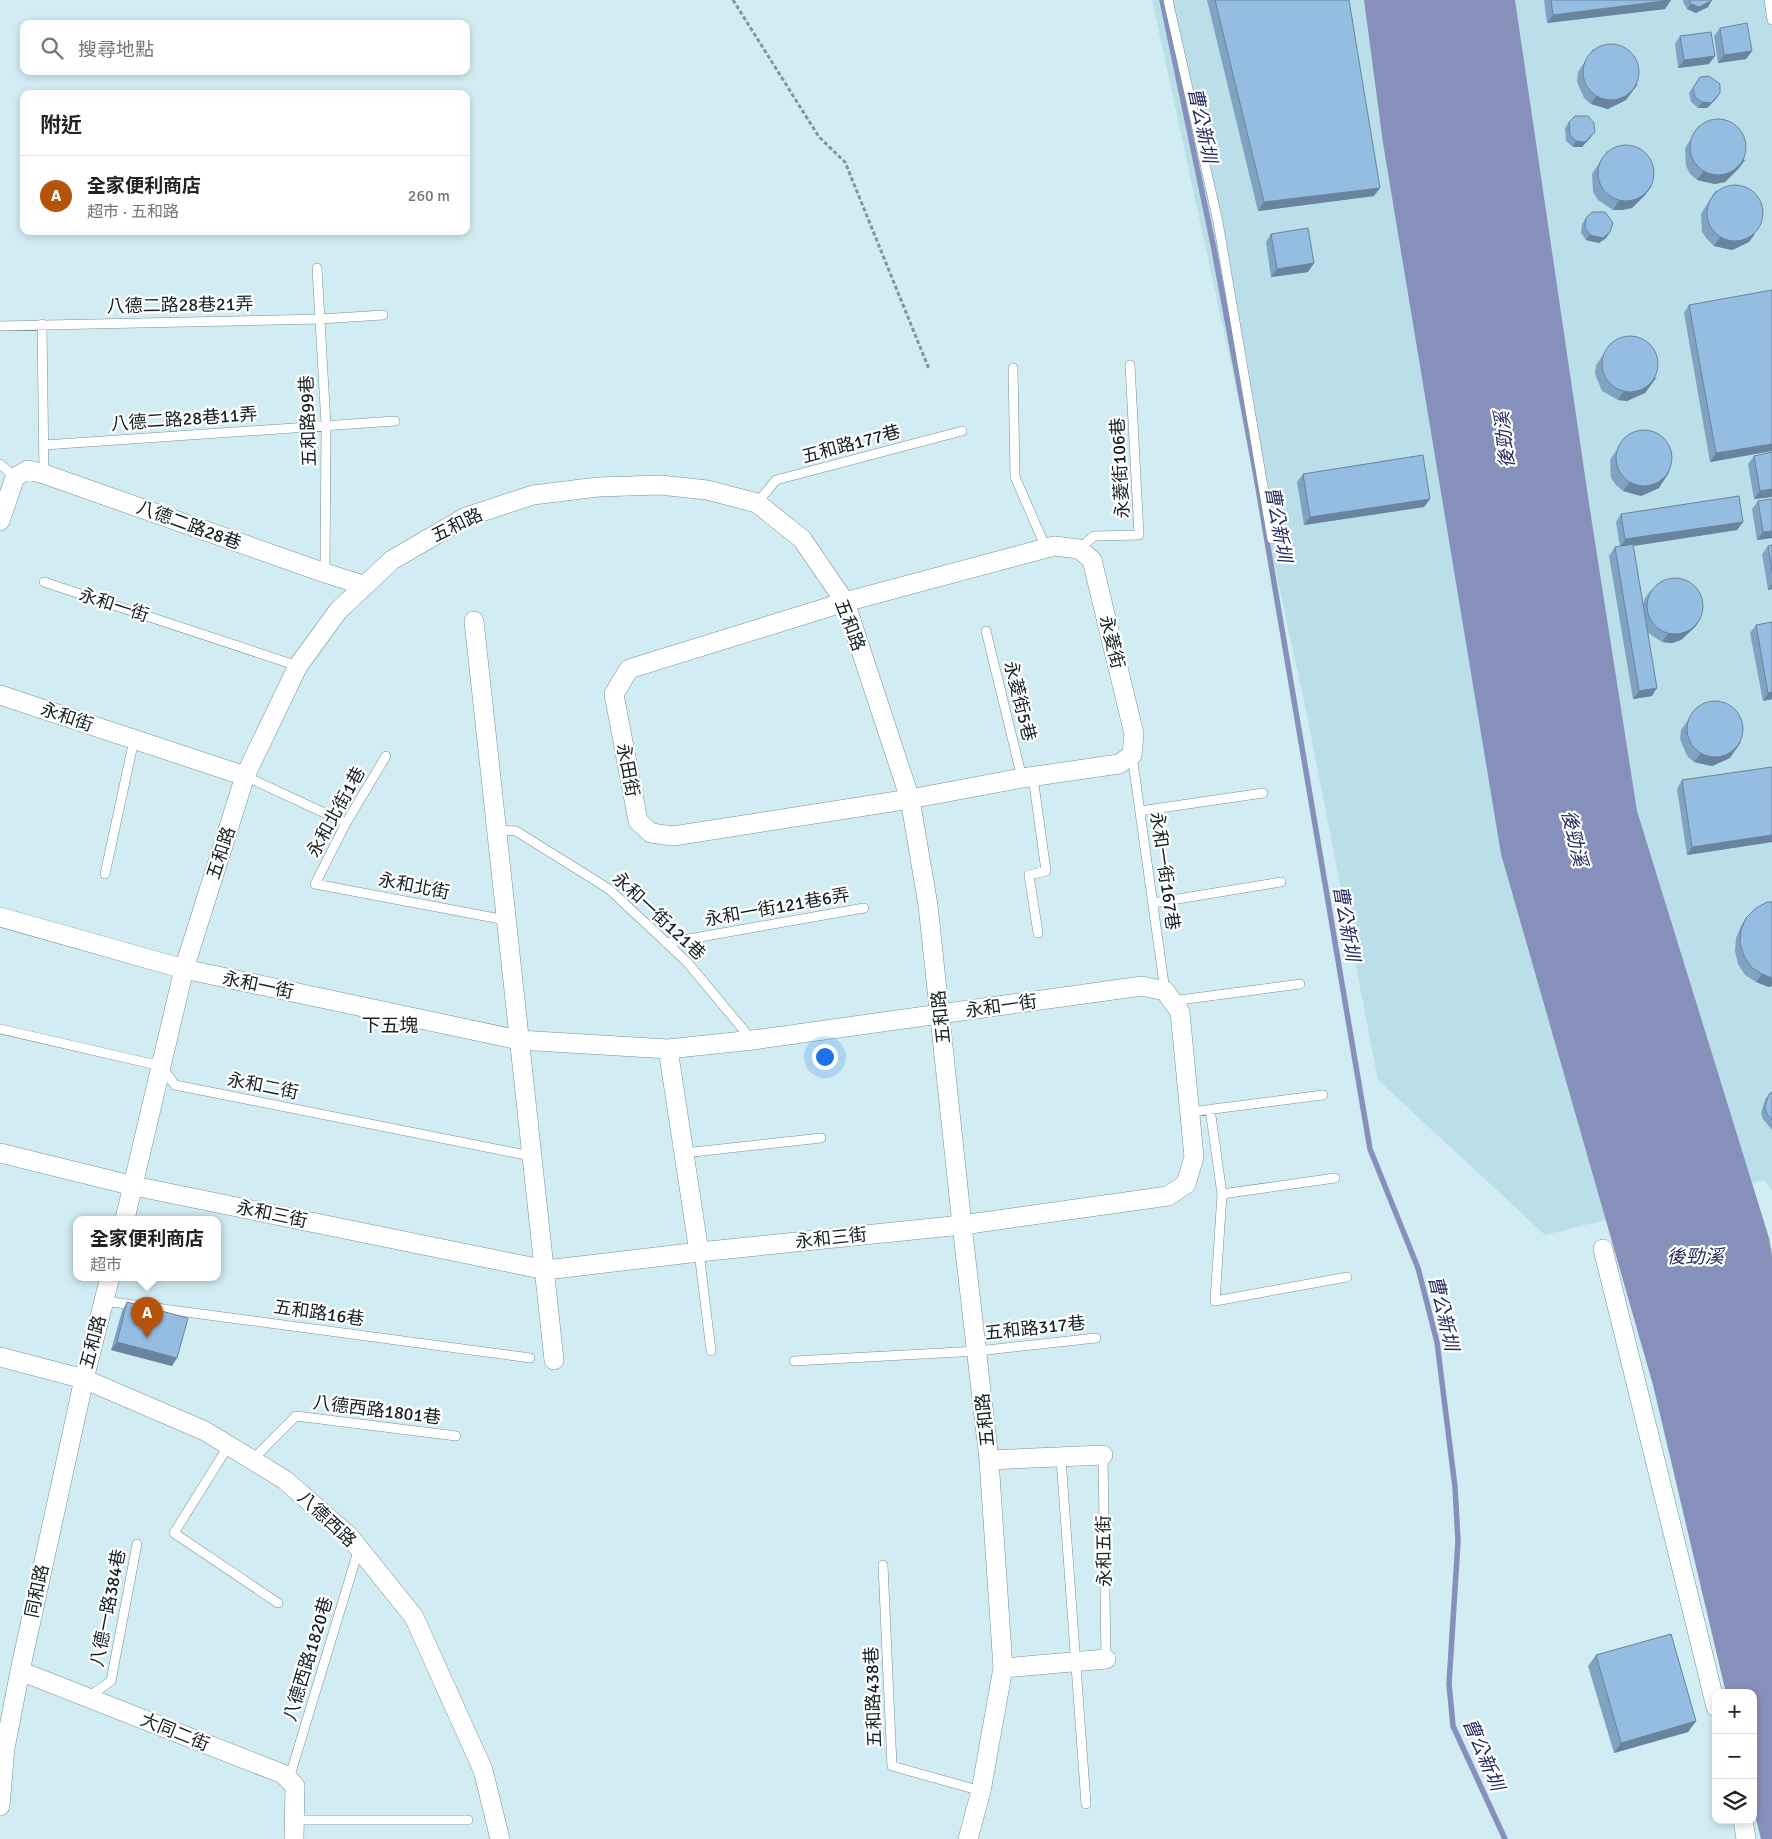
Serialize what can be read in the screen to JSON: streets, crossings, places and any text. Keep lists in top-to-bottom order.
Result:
{
  "streets": {
    "street": [
      "八德二路28巷",
      "五和路",
      "永和一街",
      "永菱街",
      "永和街",
      "永田街",
      "永和三街",
      "八德西路",
      "永和五街",
      "同和路",
      "大同二街"
    ],
    "lane": [
      "八德二路28巷21弄",
      "八德二路28巷11弄",
      "五和路99巷",
      "五和路177巷",
      "永菱街106巷",
      "永菱街5巷",
      "永和北街1巷",
      "永和一街167巷",
      "永和北街",
      "永和一街121巷6弄",
      "永和一街121巷",
      "永和二街",
      "五和路16巷",
      "五和路317巷",
      "八德西路1801巷",
      "八德一路384巷",
      "八德西路1820巷",
      "五和路438巷"
    ]
  },
  "crossings": [
    ["八德二路28巷21弄", "五和路99巷"],
    ["八德二路28巷11弄", "五和路99巷"],
    ["五和路99巷", "八德二路28巷"],
    ["五和路177巷", "五和路"],
    ["永菱街106巷", "永菱街"],
    ["八德二路28巷", "五和路"],
    ["五和路", "永和一街"],
    ["五和路", "永和街"],
    ["五和路", "永田街"],
    ["五和路", "永和二街"],
    ["五和路", "永和三街"],
    ["五和路", "五和路16巷"],
    ["五和路", "五和路317巷"],
    ["五和路", "八德西路"],
    ["五和路", "永和五街"],
    ["五和路", "同和路"],
    ["五和路", "五和路438巷"],
    ["永和一街", "永和一街167巷"],
    ["永和一街", "永和一街121巷"],
    ["永菱街", "永和一街167巷"],
    ["永和北街1巷", "永和北街"],
    ["永和一街121巷6弄", "永和一街121巷"],
    ["八德西路1801巷", "八德西路"],
    ["八德西路", "同和路"],
    ["八德西路", "八德西路1820巷"],
    ["同和路", "大同二街"],
    ["八德一路384巷", "大同二街"],
    ["八德西路1820巷", "大同二街"]
  ],
  "districts": ["下五塊"],
  "water": ["曹公新圳", "後勁溪"],
  "page": {
    "search": "搜尋地點",
    "heading": "附近",
    "list": [
      {
        "mark": "A",
        "name": "全家便利商店",
        "note": "超市 · 五和路",
        "value": "260 m"
      }
    ],
    "popup": ["全家便利商店", "超市"],
    "pins": "A",
    "map_buttons": ["+", "−"]
  }
}
